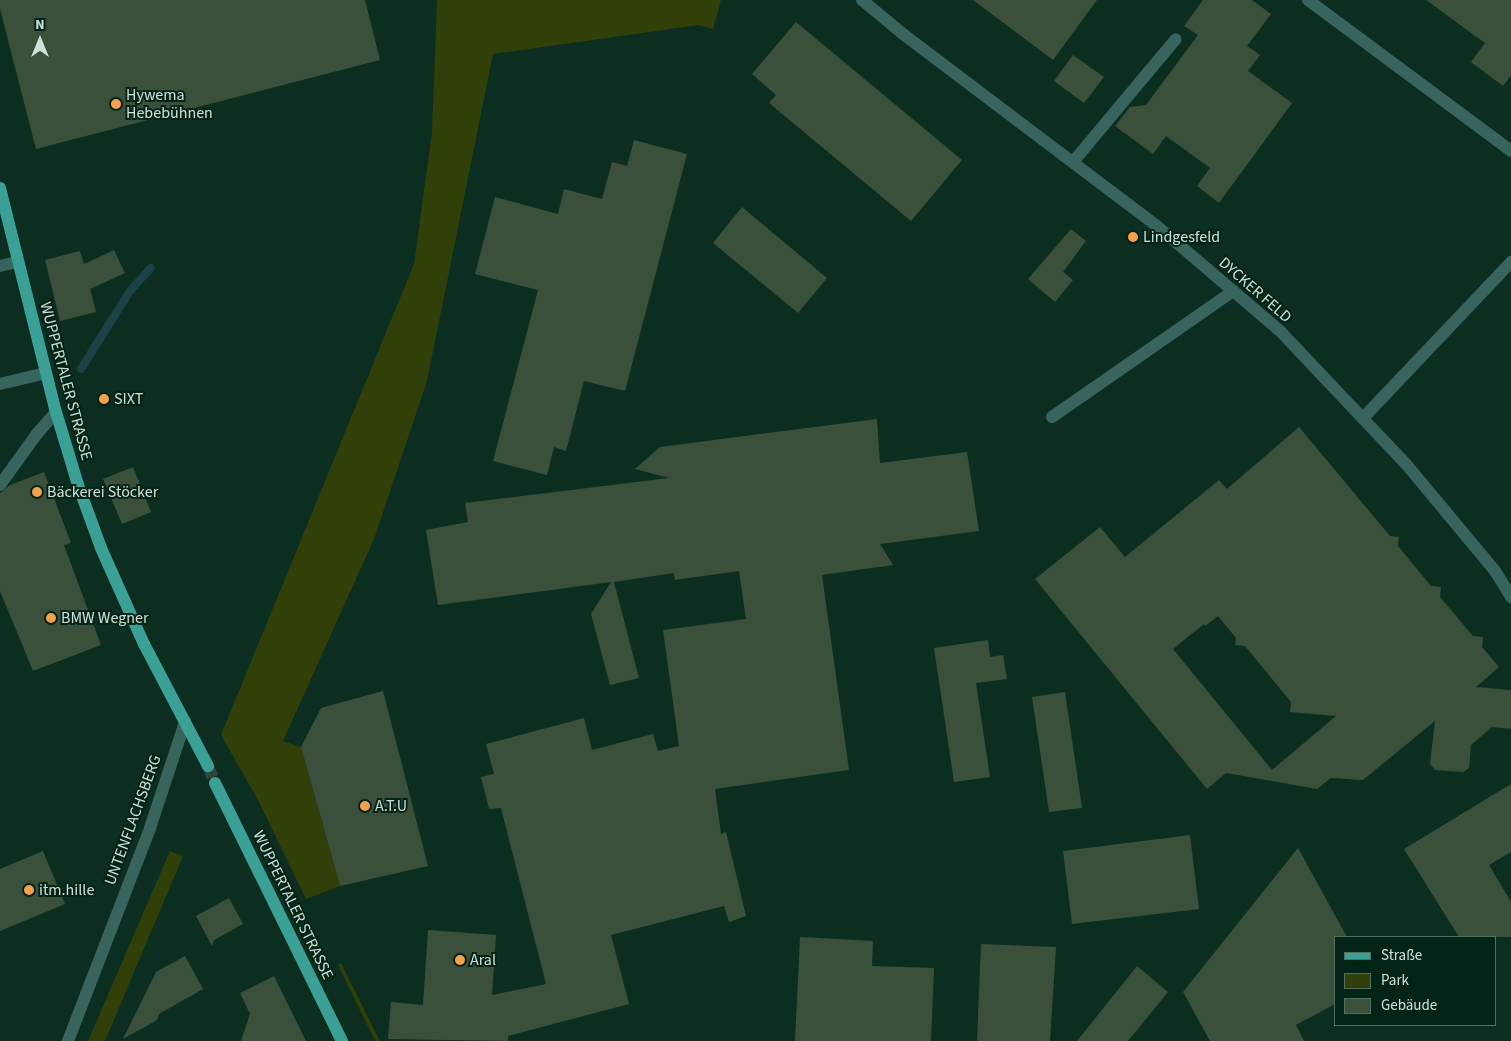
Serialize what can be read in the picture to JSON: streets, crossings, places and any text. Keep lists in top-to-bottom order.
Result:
{
  "streets": {
    "main road": ["WUPPERTALER STRASSE"],
    "street": ["DYCKER FELD", "UNTENFLACHSBERG"]
  },
  "crossings": [
    ["WUPPERTALER STRASSE", "UNTENFLACHSBERG"]
  ],
  "places": [
    "Hywema Hebebühnen",
    "Lindgesfeld",
    "SIXT",
    "Bäckerei Stöcker",
    "BMW Wegner",
    "A.T.U",
    "itm.hille",
    "Aral"
  ],
  "legend": ["Straße", "Park", "Gebäude"],
  "north": "top"
}
